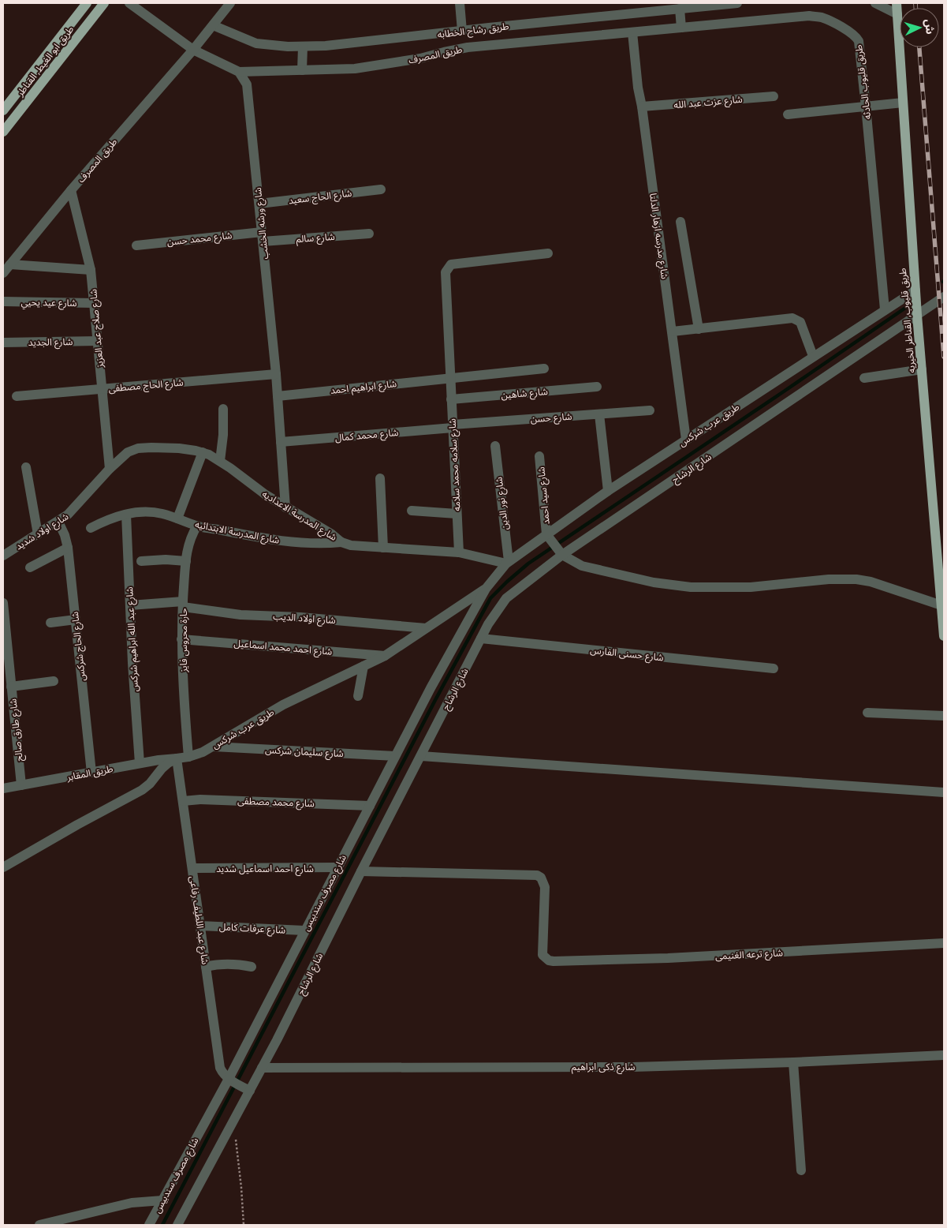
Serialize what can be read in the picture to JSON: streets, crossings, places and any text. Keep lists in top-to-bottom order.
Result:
{
  "streets": {
    "main road": ["طريق ابو الغيط, القناطر", "طريق قليوب, القناطر الخيريه"],
    "street": [
      "طريق رشاح الخطابه",
      "طريق المصرف",
      "طريق قليوب الحادثه",
      "شارع عزت عبد الله",
      "شارع الحاج سعيد",
      "شارع ورشه الخشب",
      "شارع مدرسه ازهار الدلتا",
      "شارع سالم",
      "شارع محمد حسن",
      "شارع عيد يحيي",
      "شارع صلاح عبد العزيز",
      "شارع الجديد",
      "شارع الحاج مصطفى",
      "شارع ابراهيم احمد",
      "شارع شاهين",
      "شارع حسن",
      "طريق عرب شركس",
      "شارع محمد كمال",
      "شارع سلامه محمد سلامه",
      "شارع الرشاح",
      "شارع سيد احمد",
      "شارع نور الدين",
      "شارع المدرسة الاعداديه",
      "شارع اولاد شديد",
      "شارع المدرسة الابتدائيه",
      "شارع اولاد الديب",
      "شارع عبد الله ابراهيم شركس",
      "حارة محروس فايز",
      "شارع الحاج شركس",
      "شارع احمد محمد اسماعيل",
      "شارع حسنى الفارس",
      "شارع طارق صالح",
      "شارع سليمان شركس",
      "طريق المقابر",
      "شارع محمد مصطفى",
      "شارع احمد اسماعيل شديد",
      "شارع مصرف سندبيس",
      "شارع عبد اللطيف رفاعى",
      "شارع عرفات كامل",
      "شارع ترعه الغنيمى",
      "شارع ذكى ابراهيم"
    ]
  },
  "crossings": [
    ["طريق رشاح الخطابه", "طريق المصرف"],
    ["طريق المصرف", "طريق قليوب الحادثه"],
    ["طريق المصرف", "شارع ورشه الخشب"],
    ["طريق المصرف", "شارع مدرسه ازهار الدلتا"],
    ["طريق المصرف", "شارع صلاح عبد العزيز"],
    ["طريق قليوب الحادثه", "شارع مدرسه ازهار الدلتا"],
    ["طريق قليوب الحادثه", "طريق عرب شركس"],
    ["شارع عزت عبد الله", "شارع مدرسه ازهار الدلتا"],
    ["شارع الحاج سعيد", "شارع ورشه الخشب"],
    ["شارع ورشه الخشب", "شارع سالم"],
    ["شارع ورشه الخشب", "شارع محمد حسن"],
    ["شارع ورشه الخشب", "شارع الحاج مصطفى"],
    ["شارع ورشه الخشب", "شارع ابراهيم احمد"],
    ["شارع ورشه الخشب", "شارع محمد كمال"],
    ["شارع ورشه الخشب", "شارع المدرسة الاعداديه"],
    ["شارع مدرسه ازهار الدلتا", "طريق عرب شركس"],
    ["شارع سالم", "شارع محمد حسن"],
    ["شارع عيد يحيي", "شارع صلاح عبد العزيز"],
    ["طريق قليوب, القناطر الخيريه", "طريق عرب شركس"],
    ["طريق قليوب, القناطر الخيريه", "شارع الرشاح"],
    ["شارع صلاح عبد العزيز", "شارع الجديد"],
    ["شارع صلاح عبد العزيز", "شارع الحاج مصطفى"],
    ["شارع صلاح عبد العزيز", "شارع المدرسة الاعداديه"],
    ["شارع صلاح عبد العزيز", "شارع اولاد شديد"],
    ["شارع ابراهيم احمد", "شارع سلامه محمد سلامه"],
    ["شارع شاهين", "شارع سلامه محمد سلامه"],
    ["شارع حسن", "شارع محمد كمال"],
    ["شارع حسن", "شارع سلامه محمد سلامه"],
    ["طريق عرب شركس", "شارع سيد احمد"],
    ["طريق عرب شركس", "شارع نور الدين"],
    ["طريق عرب شركس", "شارع المدرسة الاعداديه"],
    ["طريق عرب شركس", "شارع اولاد الديب"],
    ["طريق عرب شركس", "حارة محروس فايز"],
    ["طريق عرب شركس", "شارع احمد محمد اسماعيل"],
    ["طريق عرب شركس", "شارع سليمان شركس"],
    ["طريق عرب شركس", "طريق المقابر"],
    ["طريق عرب شركس", "شارع مصرف سندبيس"],
    ["طريق عرب شركس", "شارع عبد اللطيف رفاعى"],
    ["شارع محمد كمال", "شارع سلامه محمد سلامه"],
    ["شارع سلامه محمد سلامه", "شارع المدرسة الاعداديه"],
    ["شارع الرشاح", "شارع حسنى الفارس"],
    ["شارع الرشاح", "شارع ترعه الغنيمى"],
    ["شارع الرشاح", "شارع ذكى ابراهيم"],
    ["شارع نور الدين", "شارع المدرسة الاعداديه"],
    ["شارع نور الدين", "شارع مصرف سندبيس"],
    ["شارع المدرسة الاعداديه", "شارع اولاد شديد"],
    ["شارع المدرسة الاعداديه", "شارع المدرسة الابتدائيه"],
    ["شارع المدرسة الاعداديه", "شارع مصرف سندبيس"],
    ["شارع اولاد شديد", "شارع الحاج شركس"],
    ["شارع المدرسة الابتدائيه", "شارع عبد الله ابراهيم شركس"],
    ["شارع المدرسة الابتدائيه", "حارة محروس فايز"],
    ["شارع اولاد الديب", "شارع عبد الله ابراهيم شركس"],
    ["شارع اولاد الديب", "حارة محروس فايز"],
    ["شارع عبد الله ابراهيم شركس", "طريق المقابر"],
    ["حارة محروس فايز", "شارع احمد محمد اسماعيل"],
    ["شارع الحاج شركس", "طريق المقابر"],
    ["شارع طارق صالح", "طريق المقابر"],
    ["شارع سليمان شركس", "شارع مصرف سندبيس"],
    ["طريق المقابر", "شارع عبد اللطيف رفاعى"],
    ["شارع محمد مصطفى", "شارع مصرف سندبيس"],
    ["شارع محمد مصطفى", "شارع عبد اللطيف رفاعى"],
    ["شارع احمد اسماعيل شديد", "شارع مصرف سندبيس"],
    ["شارع احمد اسماعيل شديد", "شارع عبد اللطيف رفاعى"],
    ["شارع مصرف سندبيس", "شارع عبد اللطيف رفاعى"],
    ["شارع مصرف سندبيس", "شارع عرفات كامل"],
    ["شارع عبد اللطيف رفاعى", "شارع عرفات كامل"]
  ],
  "north": "right"
}
